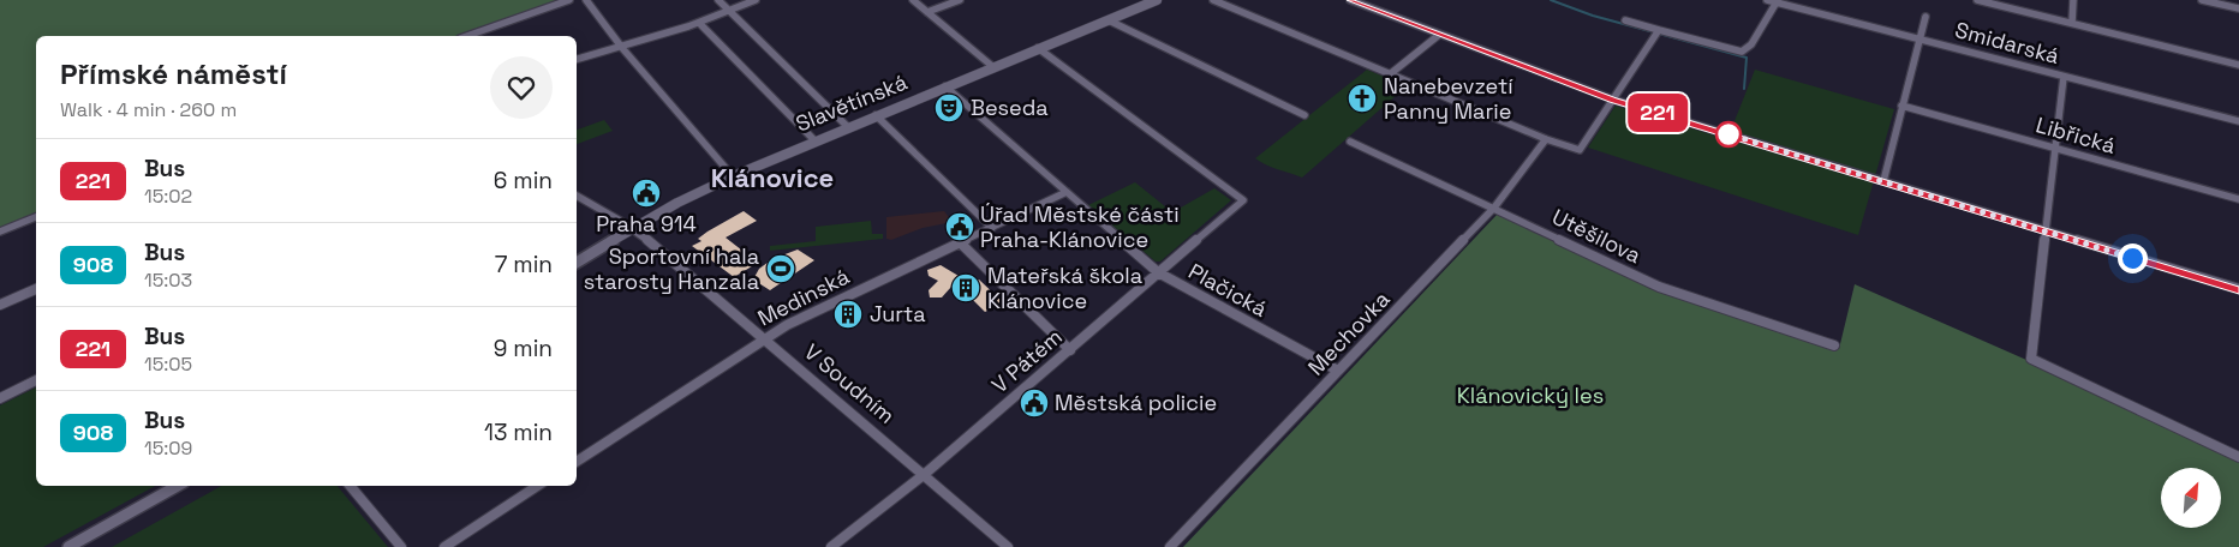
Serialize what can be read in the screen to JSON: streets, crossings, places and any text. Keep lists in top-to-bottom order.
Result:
{
  "streets": {
    "street": [
      "Smidarská",
      "Slavětínská",
      "Libřická",
      "Utěšilova",
      "Plačická",
      "Medinská",
      "Mechovka",
      "V Pátém",
      "V Soudním"
    ]
  },
  "crossings": [
    ["Slavětínská", "Plačická"],
    ["Slavětínská", "V Pátém"],
    ["Slavětínská", "V Soudním"],
    ["Utěšilova", "Mechovka"],
    ["Plačická", "Medinská"],
    ["Plačická", "Mechovka"],
    ["Plačická", "V Pátém"],
    ["Medinská", "V Soudním"],
    ["V Pátém", "V Soudním"]
  ],
  "districts": ["Klánovice"],
  "parks": ["Klánovický les"],
  "places": {
    "church": ["Nanebevzetí Panny Marie"],
    "theatre": ["Beseda"],
    "public building": ["Praha 914", "Úřad Městské části Praha-Klánovice", "Městská policie"],
    "sports": ["Sportovní hala starosty Hanzala"],
    "building": ["Mateřská škola Klánovice", "Jurta"]
  },
  "lines": ["bus line 221"],
  "north": "top right",
  "page": {
    "on_map": "221",
    "heading": ["Přímské náměstí", "Walk · 4 min · 260 m"],
    "list": [
      {
        "mark": "221",
        "name": "Bus",
        "note": "15:02",
        "value": "6 min"
      },
      {
        "mark": "908",
        "name": "Bus",
        "note": "15:03",
        "value": "7 min"
      },
      {
        "mark": "221",
        "name": "Bus",
        "note": "15:05",
        "value": "9 min"
      },
      {
        "mark": "908",
        "name": "Bus",
        "note": "15:09",
        "value": "13 min"
      }
    ]
  }
}
